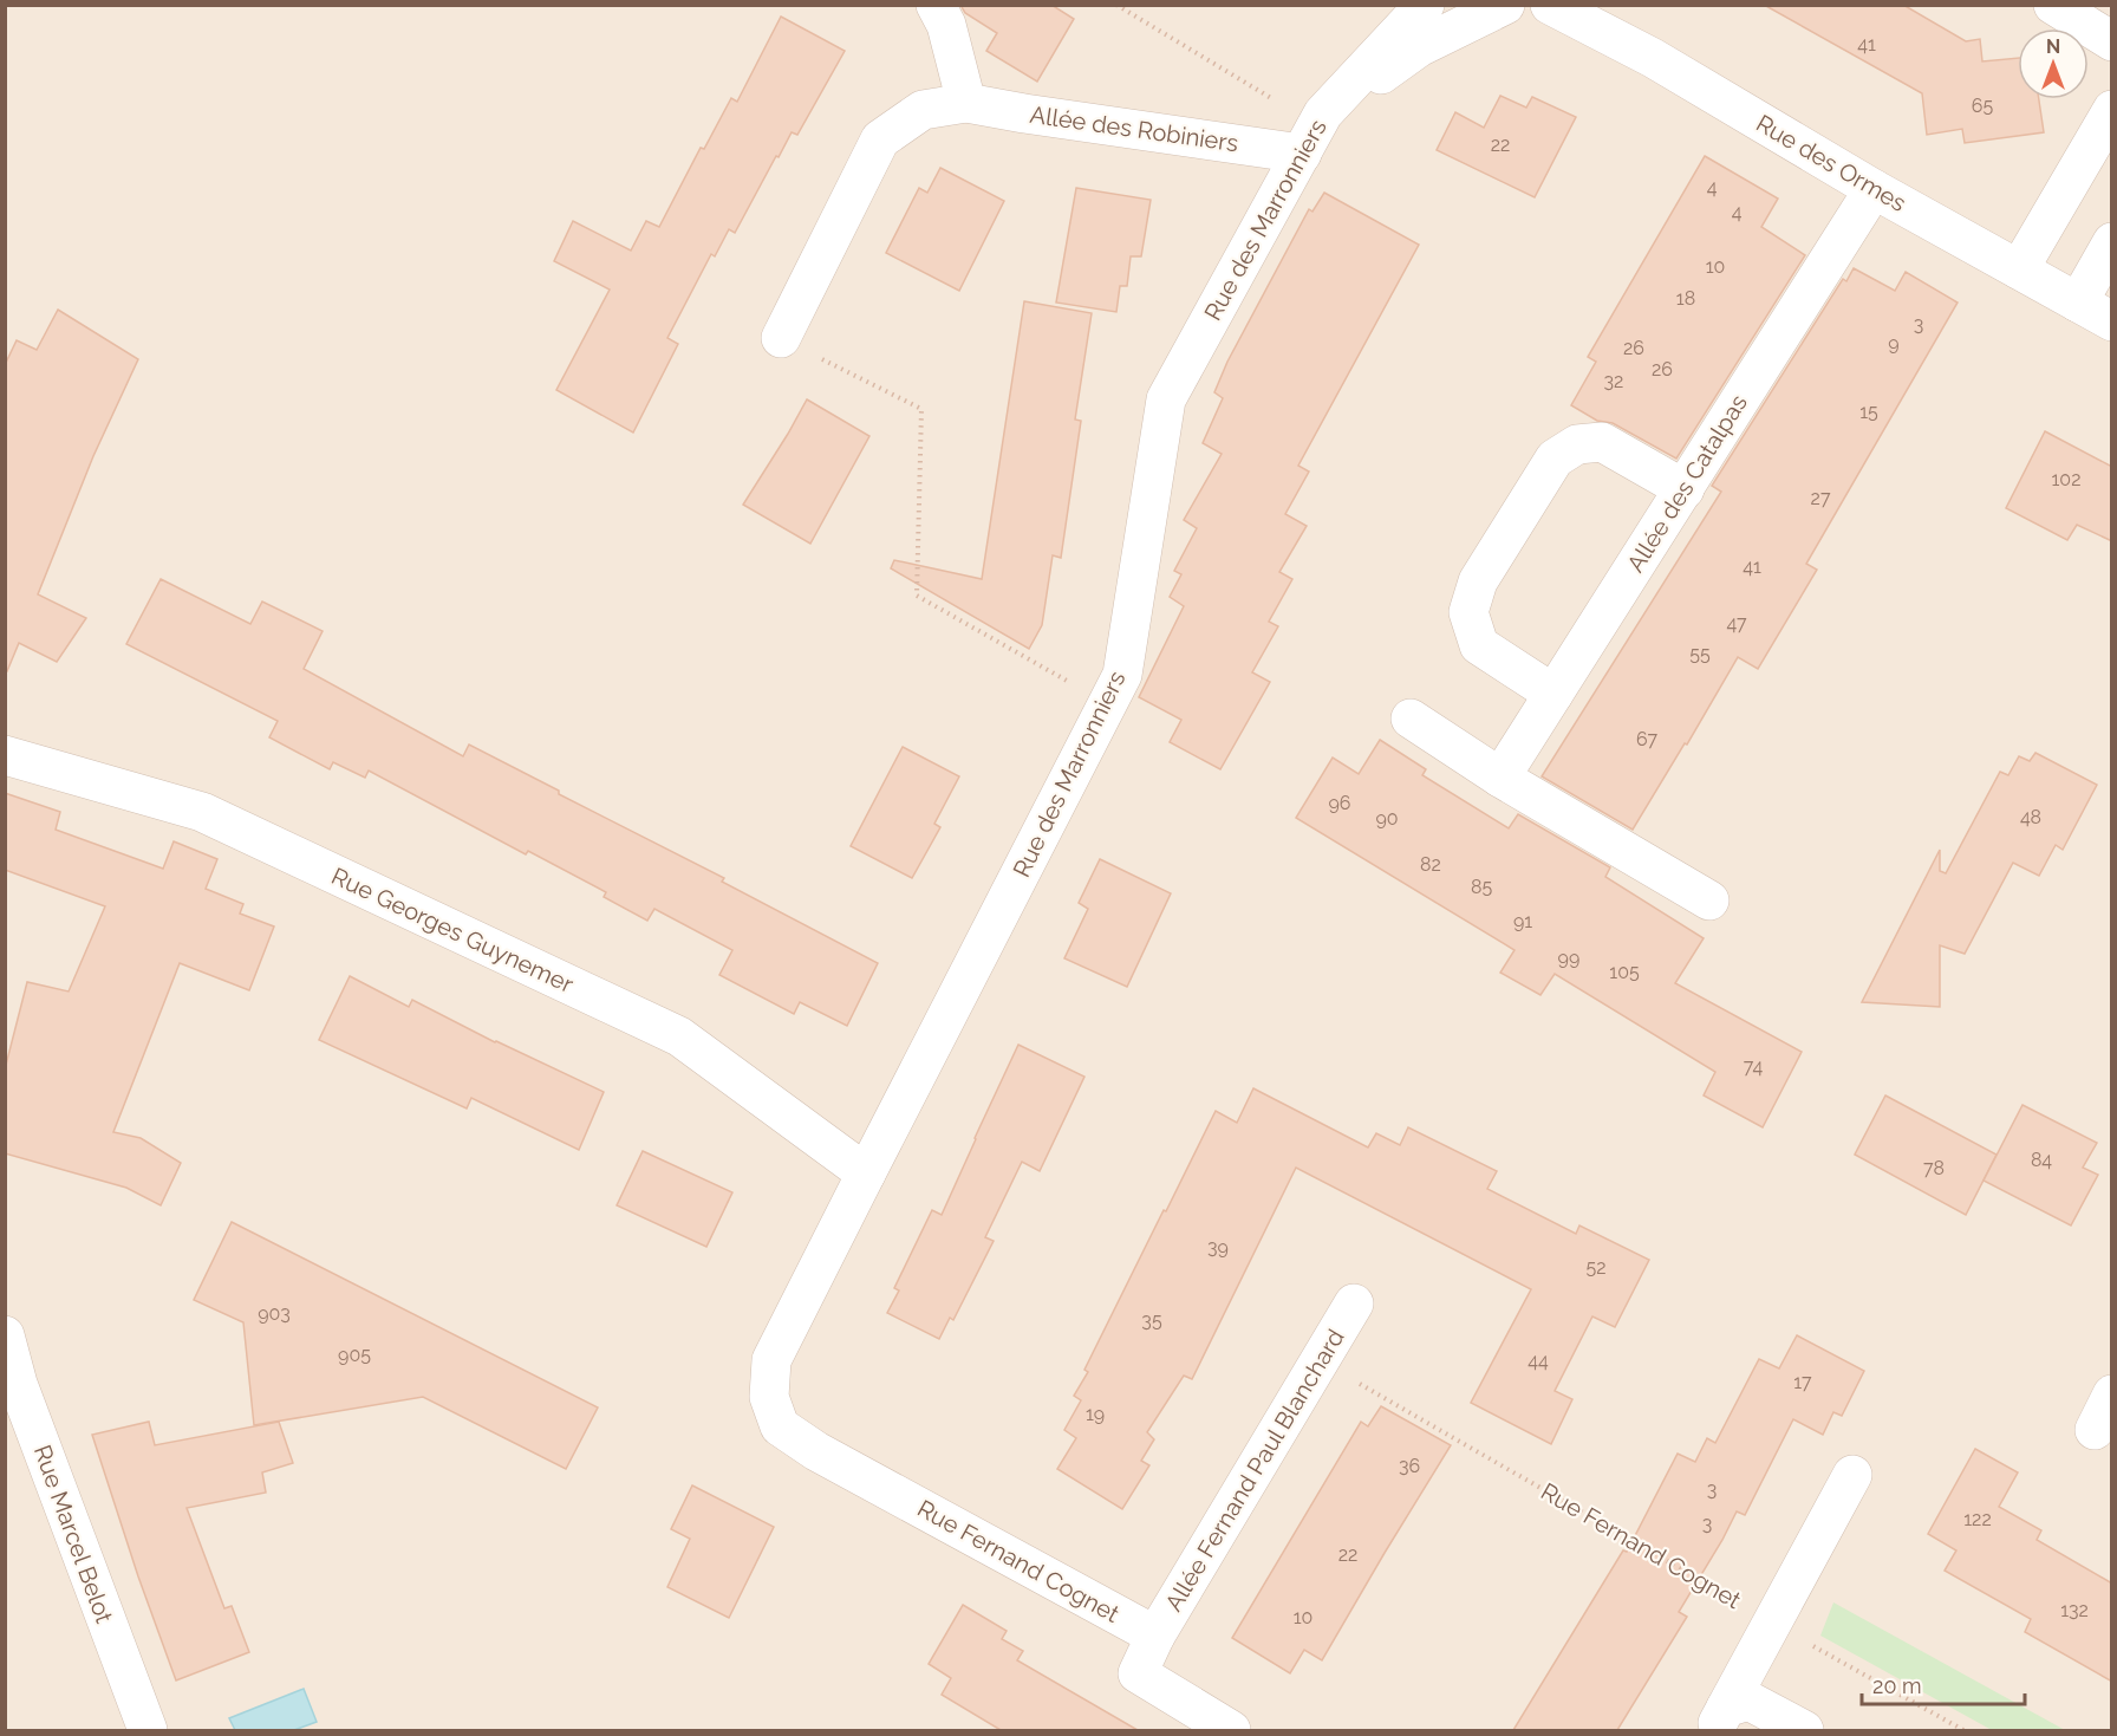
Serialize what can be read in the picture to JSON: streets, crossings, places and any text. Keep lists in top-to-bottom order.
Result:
{
  "streets": {
    "street": [
      "Allée des Robiniers",
      "Rue des Ormes",
      "Rue des Marronniers",
      "Allée des Catalpas",
      "Rue Georges Guynemer",
      "Allée Fernand Paul Blanchard",
      "Rue Marcel Belot",
      "Rue Fernand Cognet"
    ]
  },
  "crossings": [
    ["Allée des Robiniers", "Rue des Marronniers"],
    ["Rue des Ormes", "Allée des Catalpas"],
    ["Rue des Marronniers", "Rue Georges Guynemer"],
    ["Rue des Marronniers", "Rue Fernand Cognet"],
    ["Allée Fernand Paul Blanchard", "Rue Fernand Cognet"]
  ],
  "house_numbers": [
    "41",
    "65",
    "22",
    "4",
    "4",
    "10",
    "18",
    "3",
    "9",
    "26",
    "26",
    "32",
    "15",
    "102",
    "27",
    "41",
    "47",
    "55",
    "67",
    "96",
    "48",
    "90",
    "82",
    "85",
    "91",
    "99",
    "105",
    "74",
    "84",
    "78",
    "39",
    "52",
    "903",
    "35",
    "905",
    "44",
    "17",
    "19",
    "36",
    "3",
    "122",
    "3",
    "22",
    "132",
    "10"
  ],
  "scale_bar": "20 m",
  "north": "top"
}
